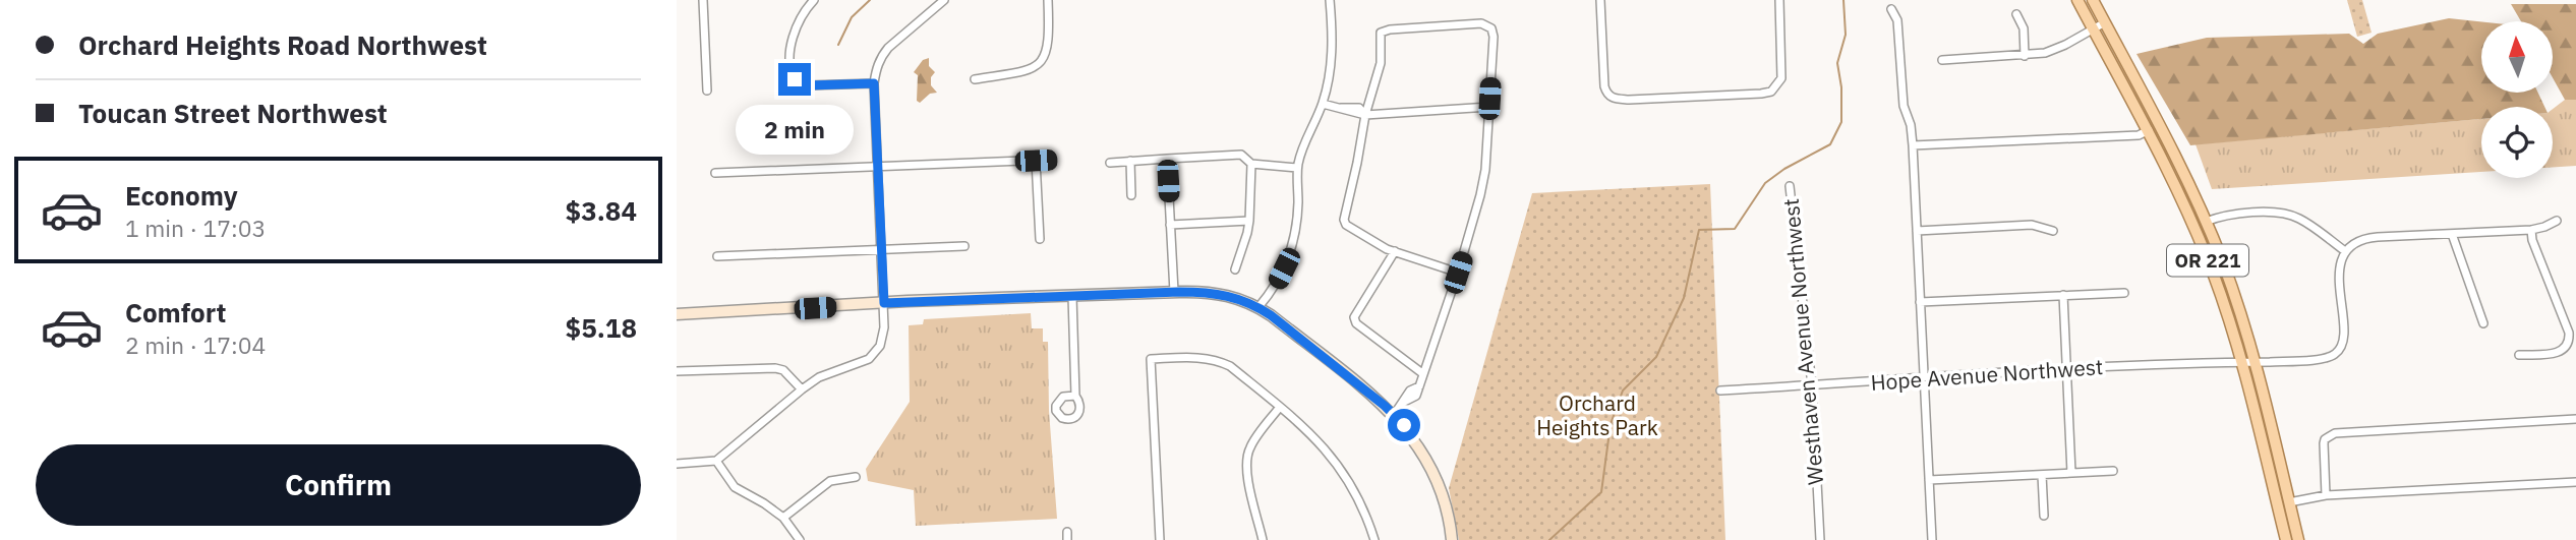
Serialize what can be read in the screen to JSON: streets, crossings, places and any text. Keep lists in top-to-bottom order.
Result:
{
  "streets": {
    "main road": ["OR 221"],
    "street": ["Westhaven Avenue Northwest", "Hope Avenue Northwest"]
  },
  "crossings": [
    ["OR 221", "Hope Avenue Northwest"],
    ["Westhaven Avenue Northwest", "Hope Avenue Northwest"]
  ],
  "parks": ["Orchard Heights Park"],
  "north": "top",
  "page": {
    "banner": ["Orchard Heights Road Northwest", "Toucan Street Northwest"],
    "bubble": "2 min",
    "list": [
      {
        "name": "Economy",
        "note": "1 min · 17:03",
        "value": "$3.84"
      },
      {
        "name": "Comfort",
        "note": "2 min · 17:04",
        "value": "$5.18"
      }
    ],
    "buttons": "Confirm"
  }
}
